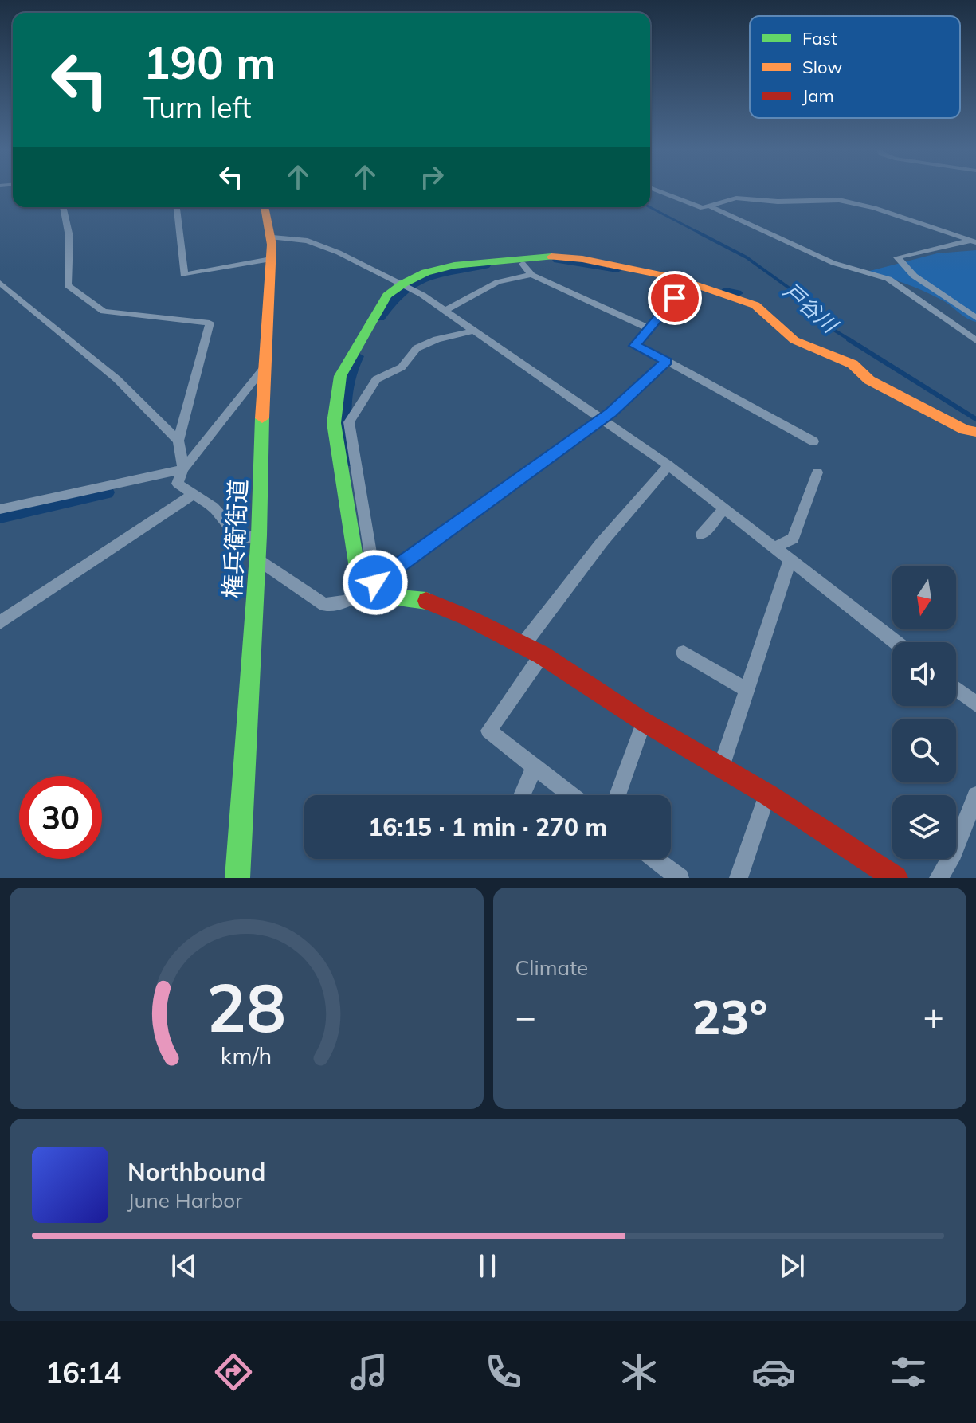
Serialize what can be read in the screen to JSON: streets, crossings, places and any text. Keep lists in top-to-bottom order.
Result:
{
  "streets": {
    "street": ["権兵衛街道"]
  },
  "water": ["戸谷川"],
  "legend": ["Fast", "Slow", "Jam"],
  "north": "bottom",
  "page": {
    "turn": ["190 m", "Turn left"],
    "limit": "30",
    "trip": "16:15 · 1 min · 270 m",
    "tile": "Climate",
    "heat": ["−", "23°", "+"],
    "song": ["Northbound", "June Harbor"],
    "tabs": "16:14",
    "gauge": ["28", "km/h"]
  }
}
